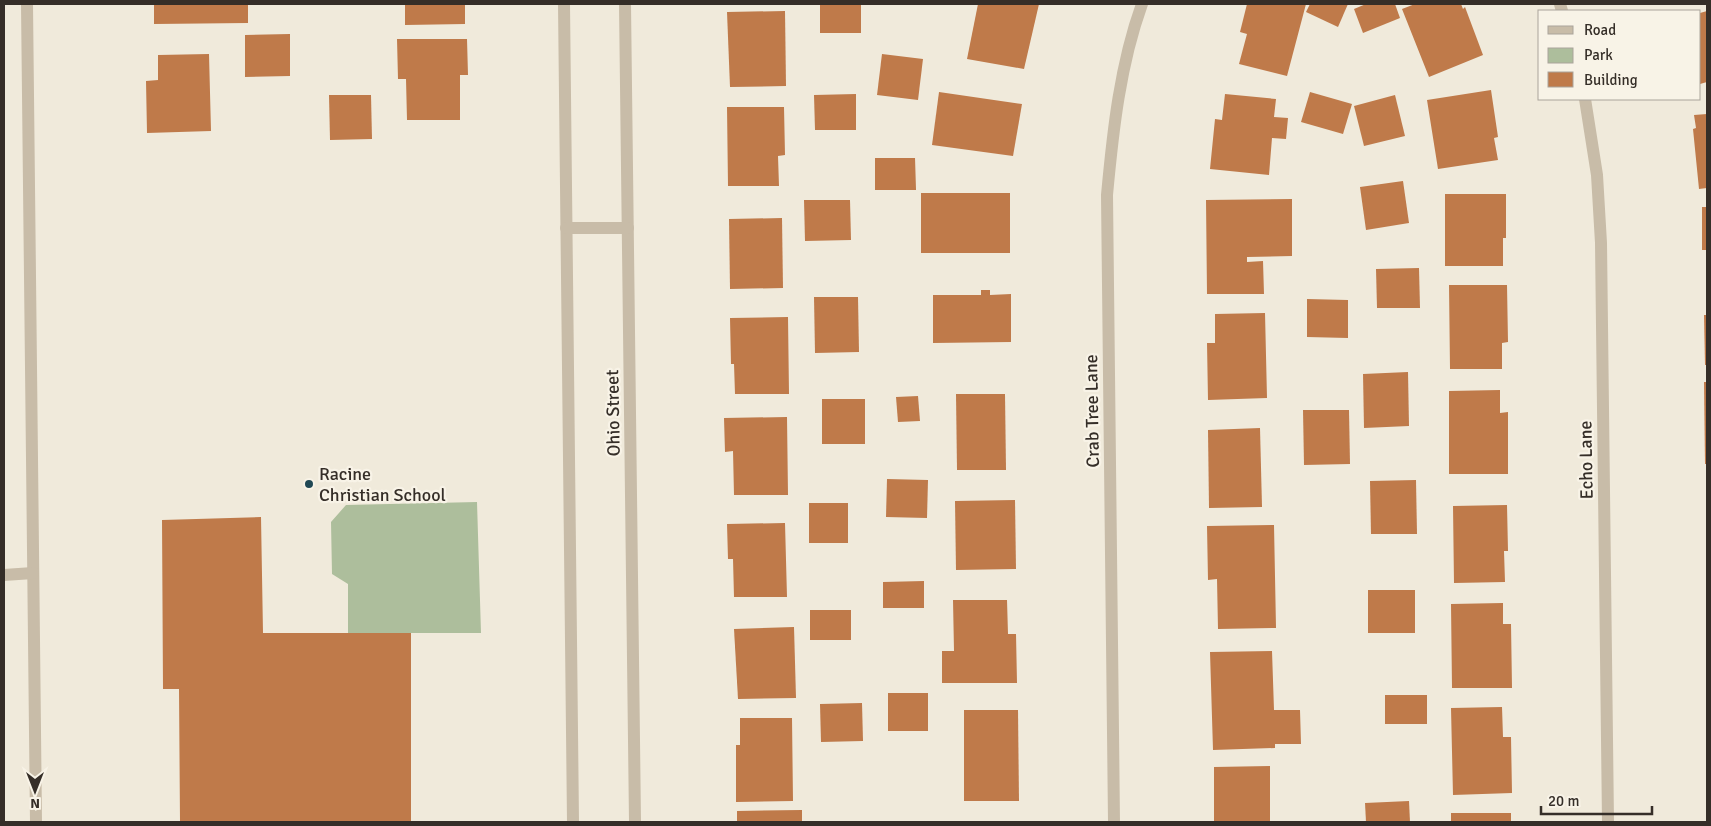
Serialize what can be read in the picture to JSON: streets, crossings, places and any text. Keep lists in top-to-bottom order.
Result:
{
  "streets": {
    "street": ["Crab Tree Lane", "Ohio Street", "Echo Lane"]
  },
  "places": ["Racine Christian School"],
  "legend": ["Road", "Park", "Building"],
  "scale_bar": "20 m",
  "north": "bottom"
}
